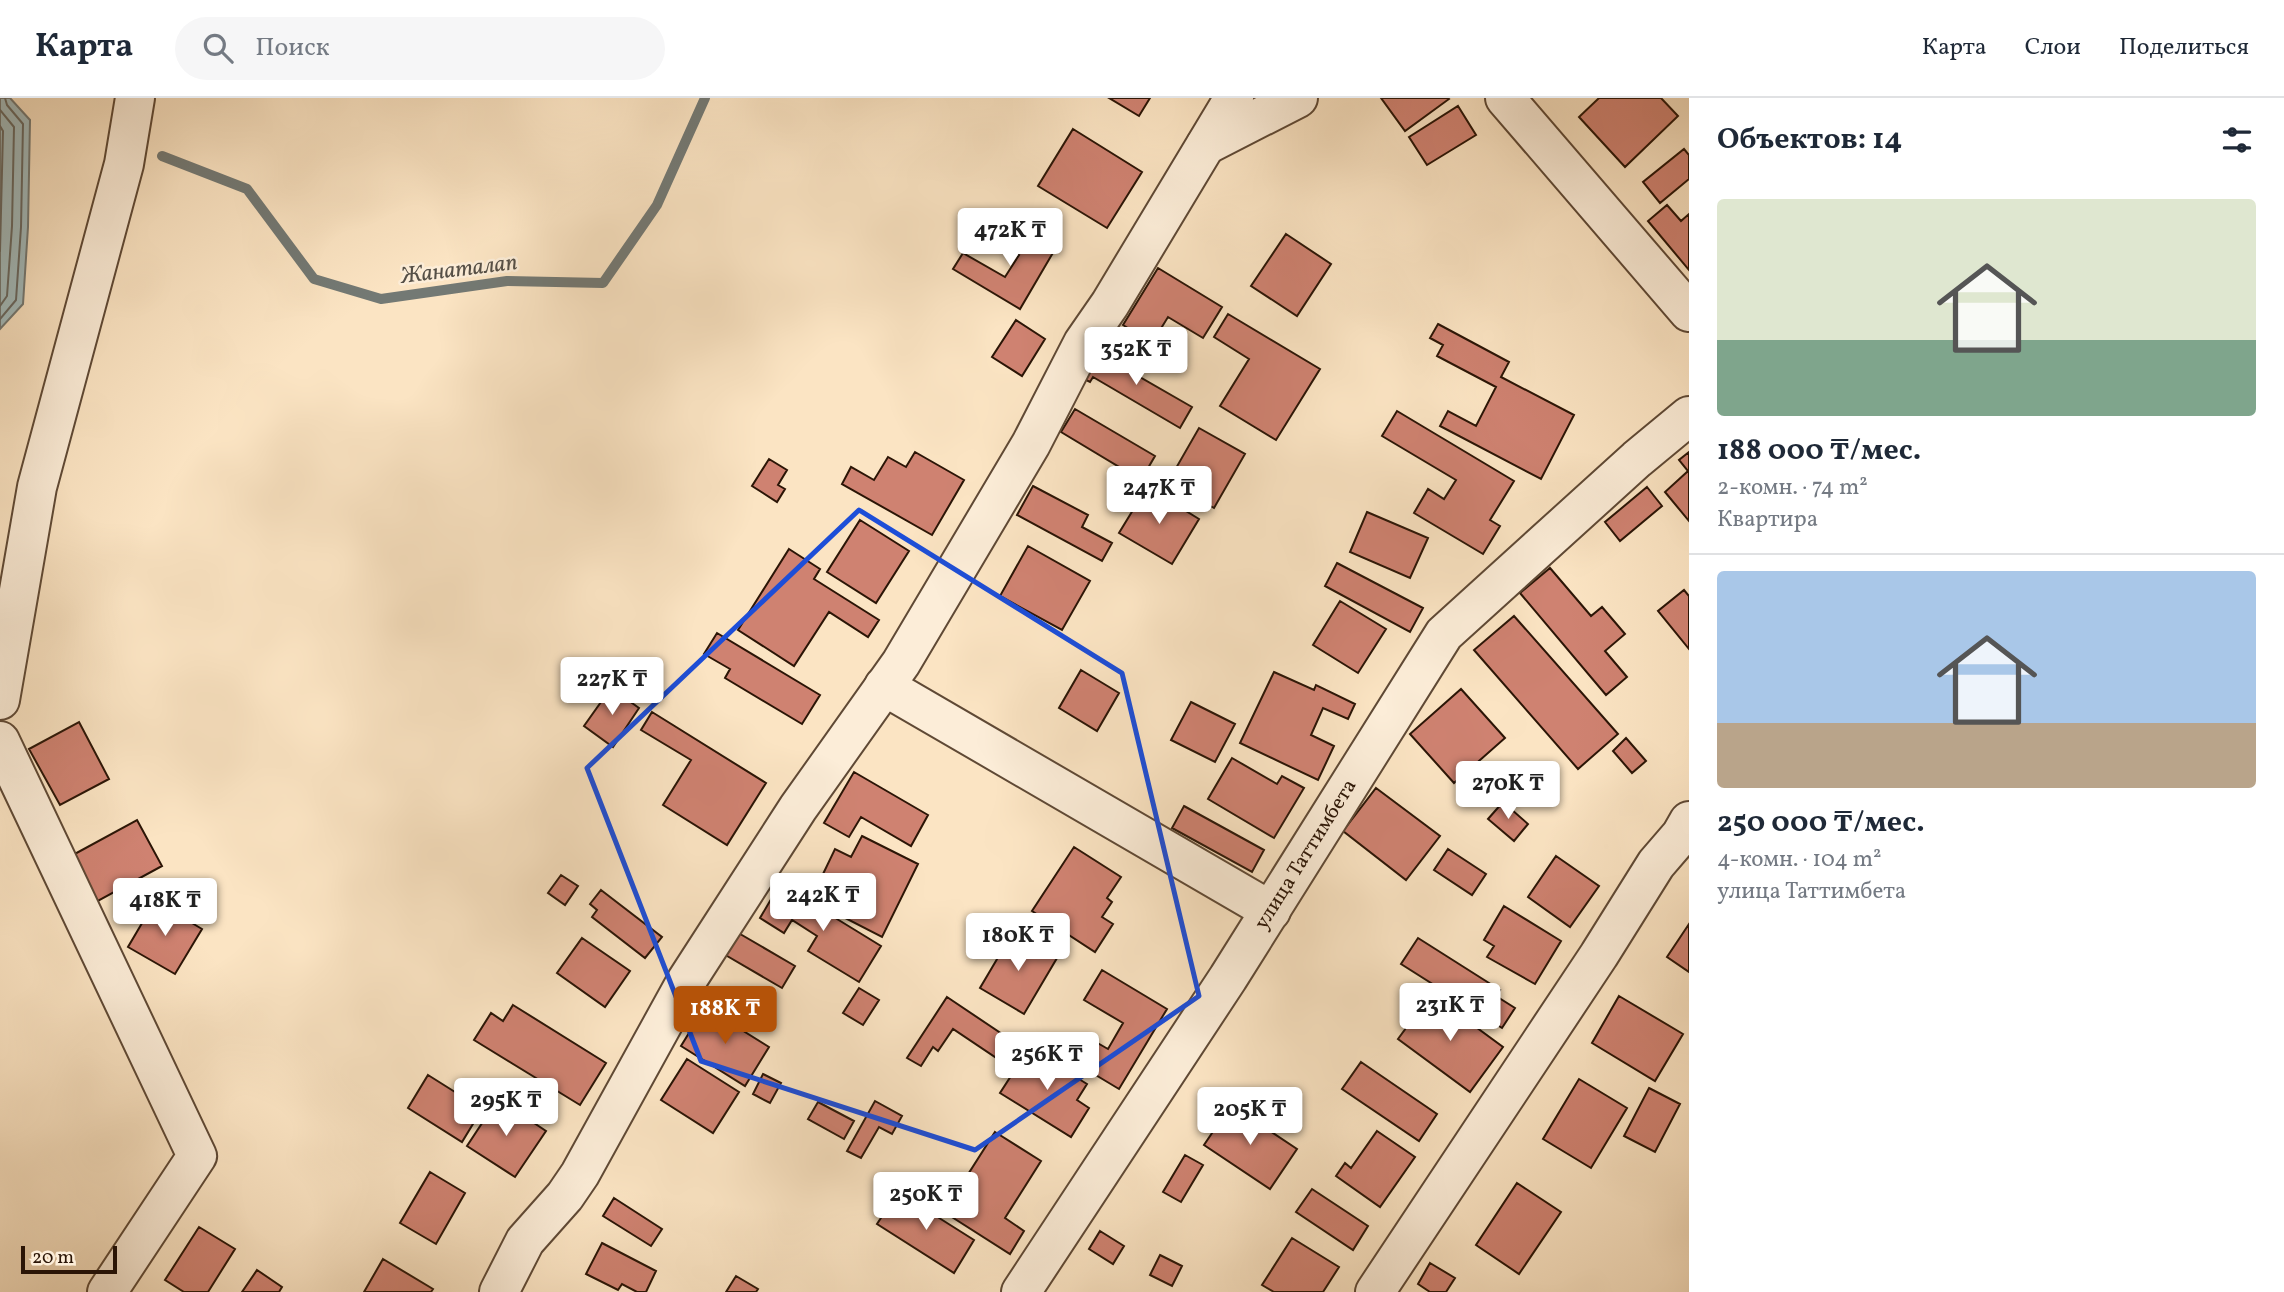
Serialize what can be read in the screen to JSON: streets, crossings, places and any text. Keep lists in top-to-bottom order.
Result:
{
  "streets": {
    "street": ["улица Таттимбета"]
  },
  "water": ["Жанаталап"],
  "scale_bar": "20 m",
  "page": {
    "header": "Карта",
    "search": "Поиск",
    "nav": ["Карта", "Слои", "Поделиться"],
    "heading": "Объектов: 14",
    "list": [
      {
        "name": "188 000 ₸/мес.",
        "note": "2-комн. · 74 m² · Квартира"
      },
      {
        "name": "250 000 ₸/мес.",
        "note": "4-комн. · 104 m² · улица Таттимбета"
      }
    ],
    "price": [
      "472K ₸",
      "352K ₸",
      "247K ₸",
      "227K ₸",
      "270K ₸",
      "242K ₸",
      "418K ₸",
      "180K ₸",
      "231K ₸",
      "188K ₸",
      "256K ₸",
      "295K ₸",
      "205K ₸",
      "250K ₸"
    ],
    "scale": "20 m"
  }
}
